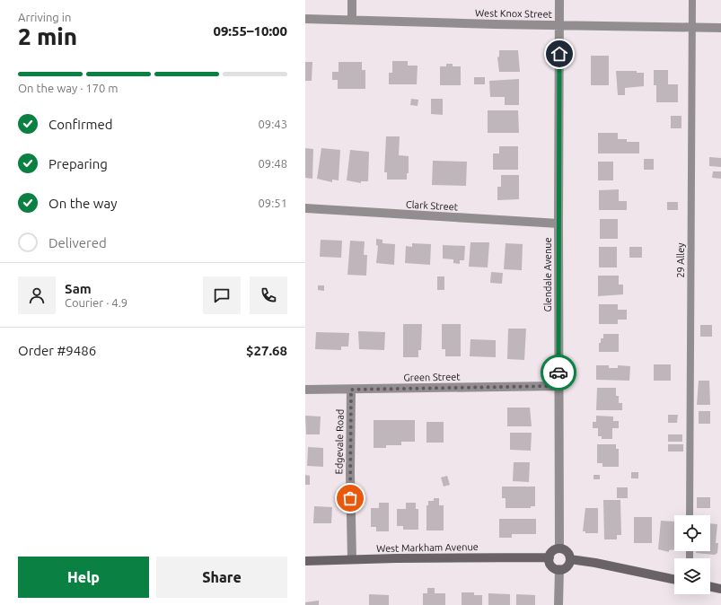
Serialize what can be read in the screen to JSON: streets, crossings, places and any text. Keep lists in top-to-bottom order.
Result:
{
  "streets": {
    "street": [
      "West Knox Street",
      "Clark Street",
      "Glendale Avenue",
      "Green Street",
      "Edgevale Road",
      "West Markham Avenue"
    ],
    "lane": ["29 Alley"]
  },
  "crossings": [
    ["West Knox Street", "29 Alley"],
    ["West Knox Street", "Glendale Avenue"],
    ["Clark Street", "Glendale Avenue"],
    ["Glendale Avenue", "Green Street"],
    ["Glendale Avenue", "West Markham Avenue"],
    ["Green Street", "Edgevale Road"],
    ["Edgevale Road", "West Markham Avenue"]
  ],
  "page": {
    "heading": ["2 min", "Arriving in", "09:55–10:00"],
    "panel": [
      "Sam",
      "Courier · 4.9",
      "Order #9486",
      "$27.68"
    ],
    "bar": "On the way · 170 m",
    "list": [
      ["Confirmed", "09:43"],
      ["Preparing", "09:48"],
      ["On the way", "09:51"],
      "Delivered"
    ],
    "buttons": ["Help", "Share"]
  }
}
